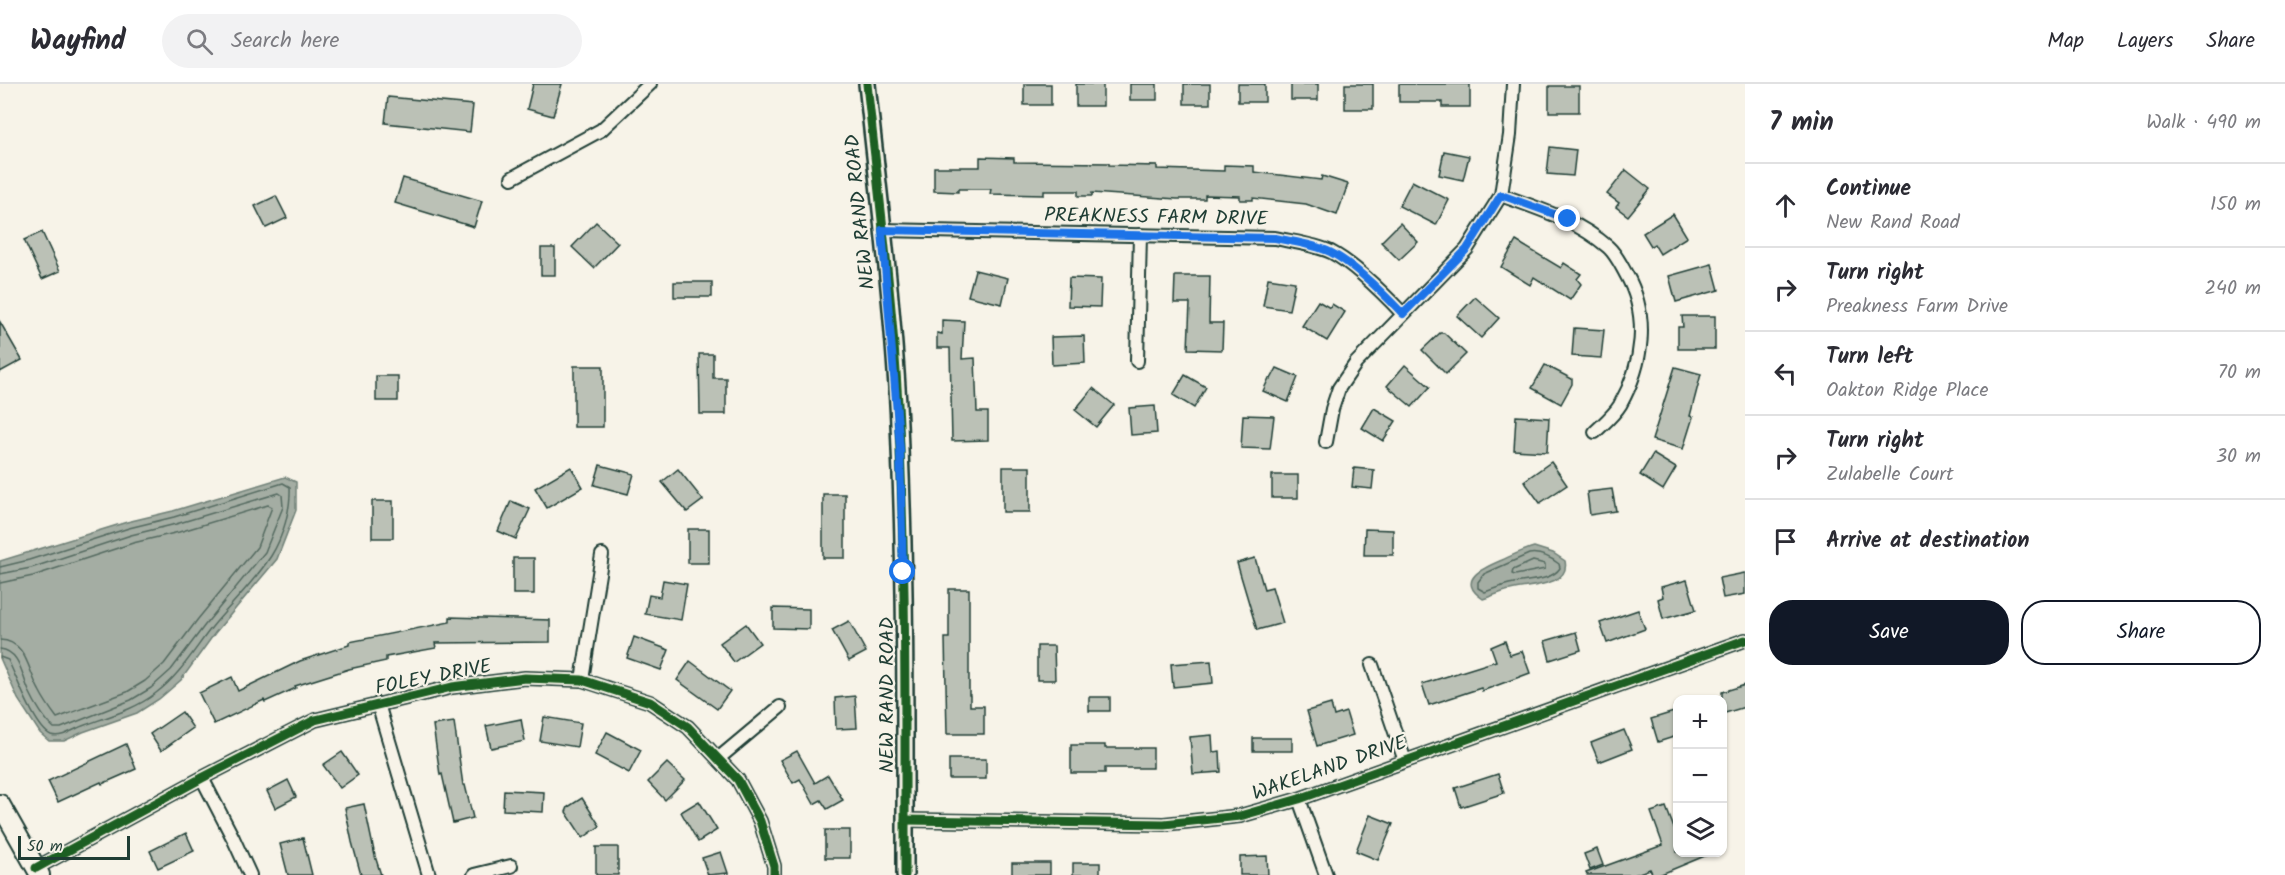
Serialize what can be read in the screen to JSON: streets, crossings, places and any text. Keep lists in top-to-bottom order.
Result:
{
  "streets": {
    "street": [
      "NEW RAND ROAD",
      "PREAKNESS FARM DRIVE",
      "FOLEY DRIVE",
      "WAKELAND DRIVE"
    ]
  },
  "crossings": [
    ["NEW RAND ROAD", "PREAKNESS FARM DRIVE"],
    ["NEW RAND ROAD", "WAKELAND DRIVE"]
  ],
  "scale_bar": "50 m",
  "page": {
    "header": "Wayfind",
    "search": "Search here",
    "nav": ["Map", "Layers", "Share"],
    "heading": ["7 min", "Walk · 490 m"],
    "list": [
      ["Continue", "New Rand Road", "150 m"],
      ["Turn right", "Preakness Farm Drive", "240 m"],
      ["Turn left", "Oakton Ridge Place", "70 m"],
      ["Turn right", "Zulabelle Court", "30 m"],
      "Arrive at destination"
    ],
    "buttons": ["Save", "Share"],
    "map_buttons": ["+", "−"],
    "scale": "50 m"
  }
}
